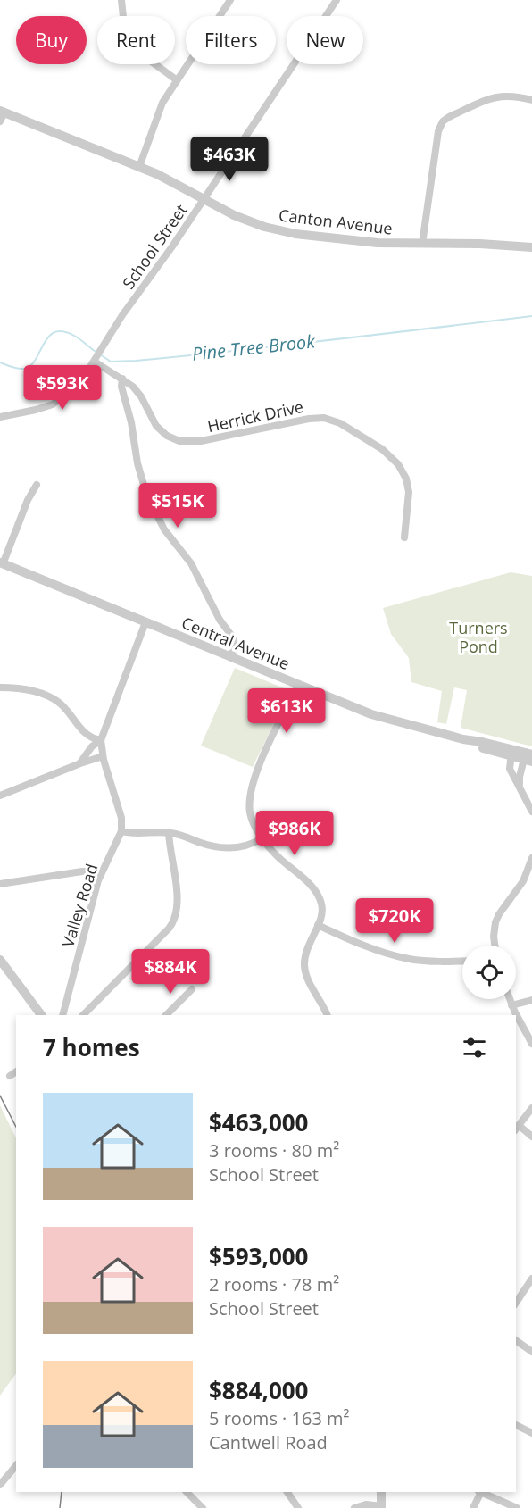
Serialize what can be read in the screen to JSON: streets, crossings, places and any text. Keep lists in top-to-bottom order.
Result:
{
  "streets": {
    "street": [
      "Canton Avenue",
      "School Street",
      "Herrick Drive",
      "Central Avenue",
      "Valley Road"
    ]
  },
  "crossings": [
    ["Canton Avenue", "School Street"],
    ["School Street", "Herrick Drive"]
  ],
  "water": ["Pine Tree Brook"],
  "parks": ["Turners Pond"],
  "page": {
    "chip": [
      "Buy",
      "Rent",
      "Filters",
      "New"
    ],
    "price": [
      "$463K",
      "$593K",
      "$515K",
      "$613K",
      "$986K",
      "$720K",
      "$884K"
    ],
    "heading": "7 homes",
    "list": [
      {
        "name": "$463,000",
        "note": "3 rooms · 80 m² · School Street"
      },
      {
        "name": "$593,000",
        "note": "2 rooms · 78 m² · School Street"
      },
      {
        "name": "$884,000",
        "note": "5 rooms · 163 m² · Cantwell Road"
      }
    ]
  }
}
